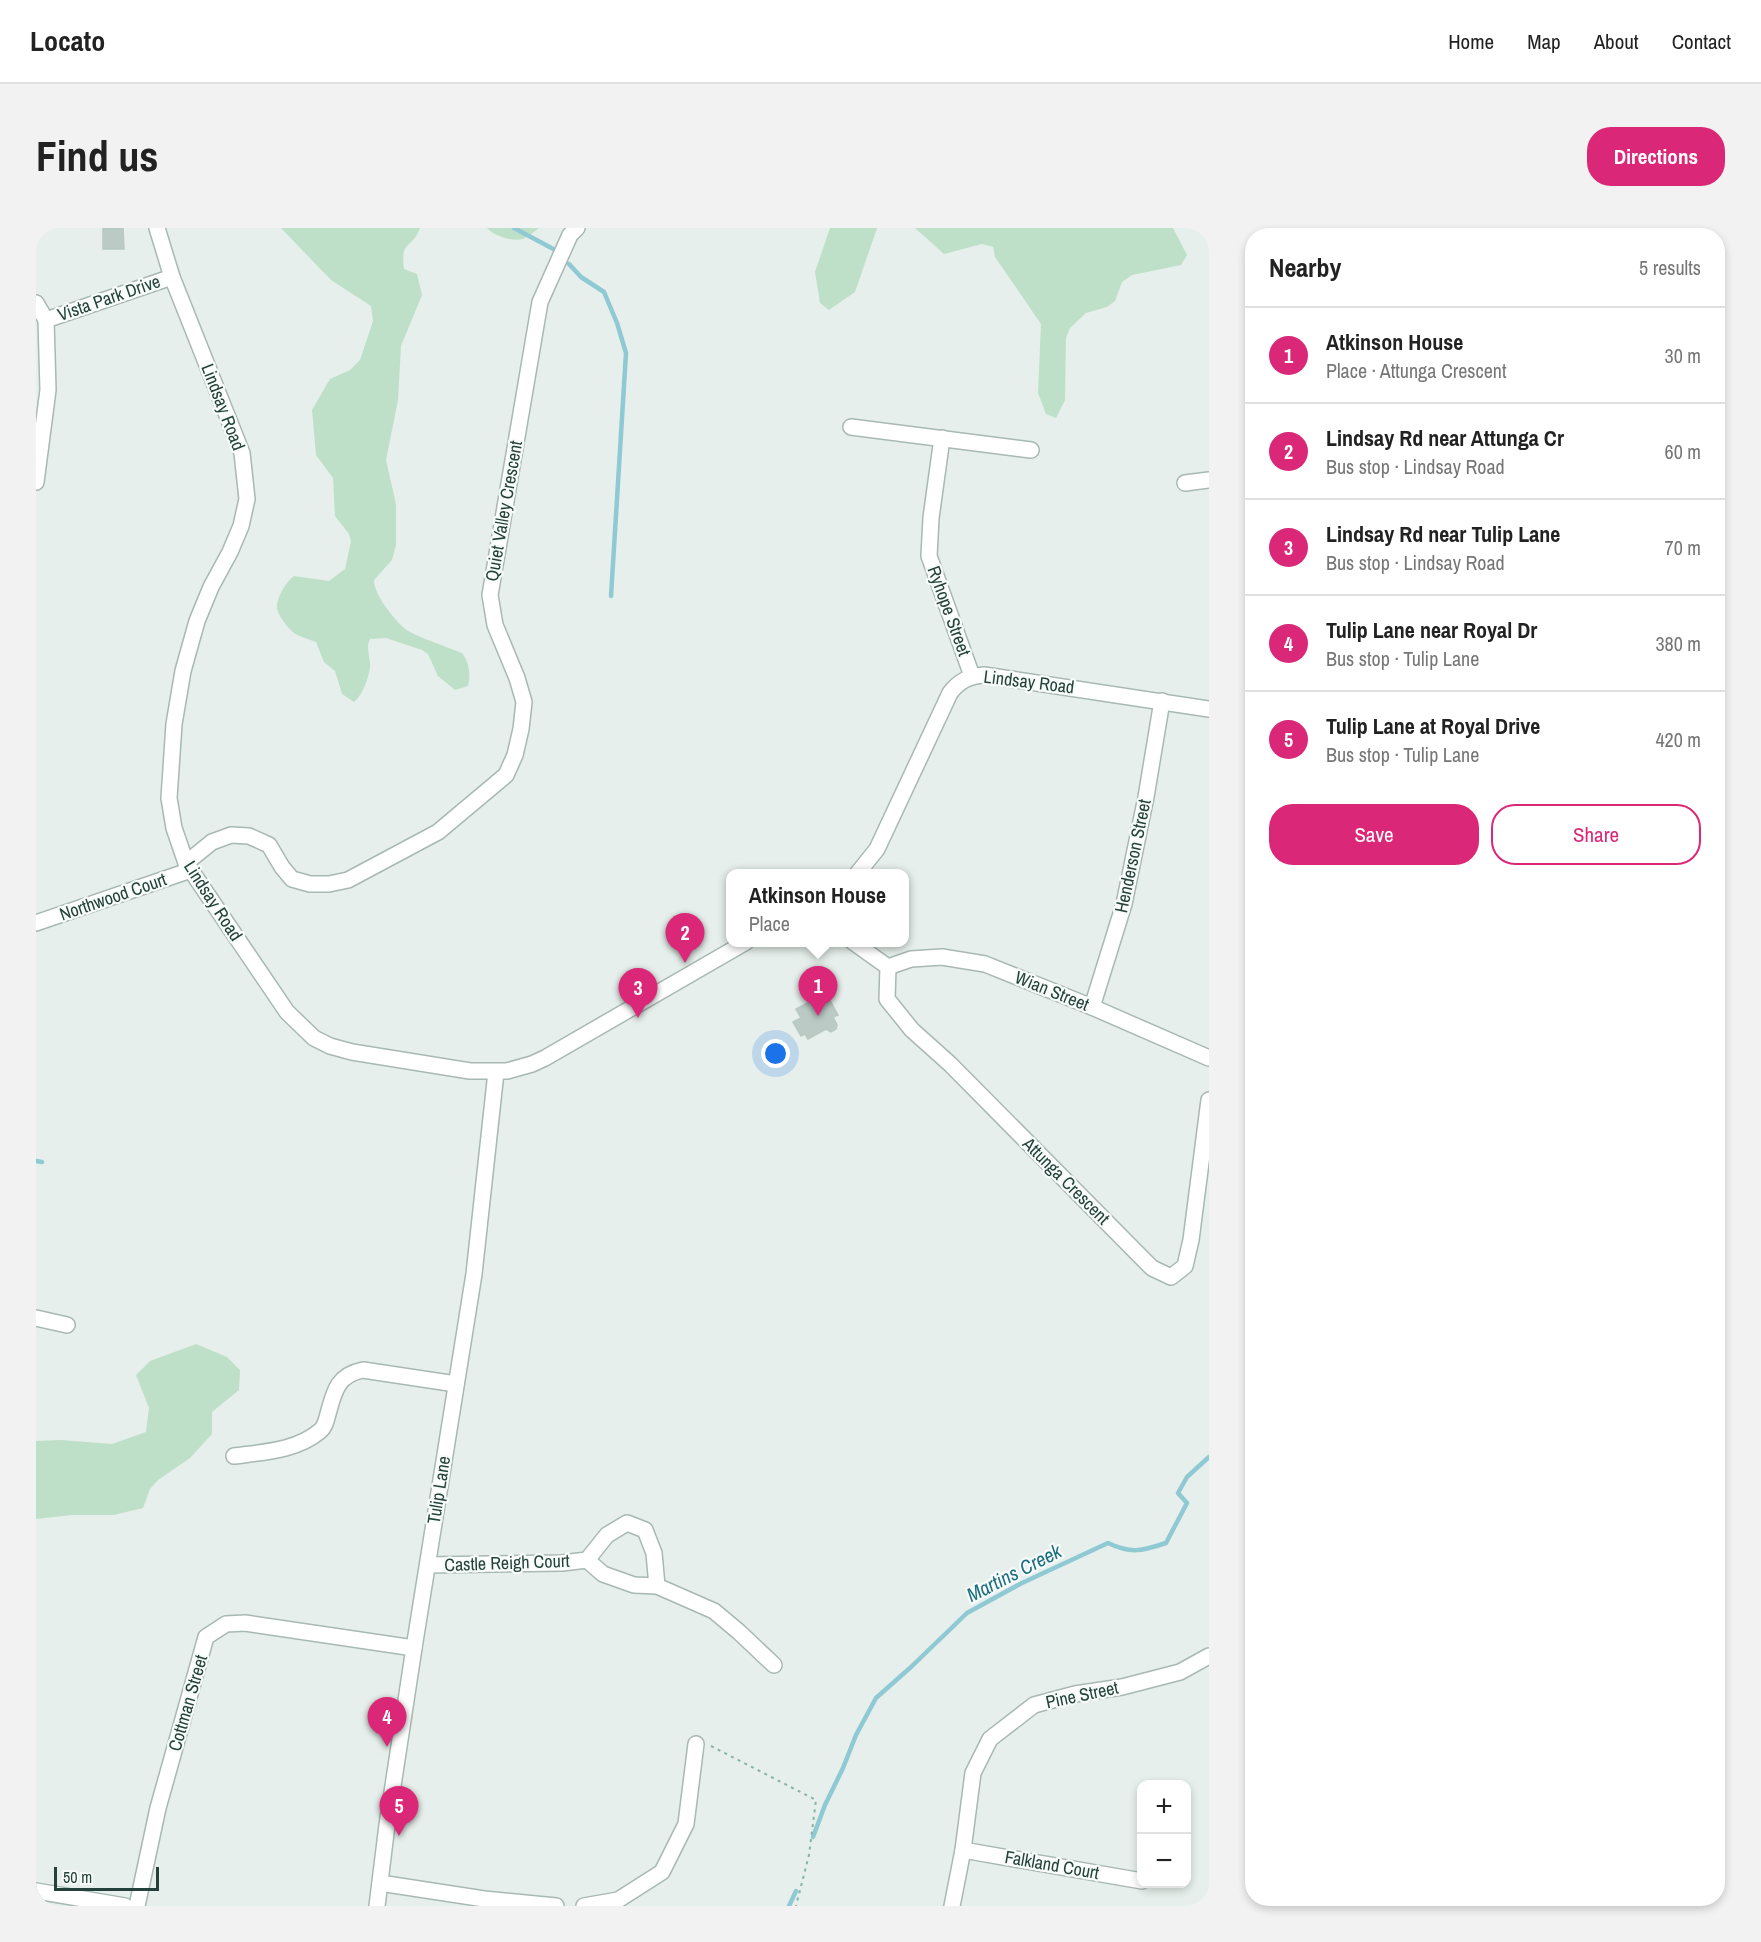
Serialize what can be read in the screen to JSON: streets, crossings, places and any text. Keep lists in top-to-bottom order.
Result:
{
  "streets": {
    "street": [
      "Vista Park Drive",
      "Lindsay Road",
      "Quiet Valley Crescent",
      "Ryhope Street",
      "Henderson Street",
      "Northwood Court",
      "Wian Street",
      "Attunga Crescent",
      "Tulip Lane",
      "Castle Reigh Court",
      "Pine Street",
      "Cottman Street",
      "Falkland Court"
    ]
  },
  "crossings": [
    ["Vista Park Drive", "Lindsay Road"],
    ["Lindsay Road", "Quiet Valley Crescent"],
    ["Lindsay Road", "Ryhope Street"],
    ["Lindsay Road", "Henderson Street"],
    ["Lindsay Road", "Northwood Court"],
    ["Lindsay Road", "Tulip Lane"],
    ["Quiet Valley Crescent", "Northwood Court"],
    ["Henderson Street", "Wian Street"],
    ["Wian Street", "Attunga Crescent"],
    ["Tulip Lane", "Castle Reigh Court"],
    ["Tulip Lane", "Cottman Street"],
    ["Pine Street", "Falkland Court"]
  ],
  "water": ["Martins Creek"],
  "scale_bar": "50 m",
  "page": {
    "header": "Locato",
    "nav": [
      "Home",
      "Map",
      "About",
      "Contact"
    ],
    "buttons": [
      "Directions",
      ["Save", "Share"]
    ],
    "title": "Find us",
    "heading": ["Nearby", "5 results"],
    "list": [
      {
        "mark": "1",
        "name": "Atkinson House",
        "note": "Place · Attunga Crescent",
        "value": "30 m"
      },
      {
        "mark": "2",
        "name": "Lindsay Rd near Attunga Cr",
        "note": "Bus stop · Lindsay Road",
        "value": "60 m"
      },
      {
        "mark": "3",
        "name": "Lindsay Rd near Tulip Lane",
        "note": "Bus stop · Lindsay Road",
        "value": "70 m"
      },
      {
        "mark": "4",
        "name": "Tulip Lane near Royal Dr",
        "note": "Bus stop · Tulip Lane",
        "value": "380 m"
      },
      {
        "mark": "5",
        "name": "Tulip Lane at Royal Drive",
        "note": "Bus stop · Tulip Lane",
        "value": "420 m"
      }
    ],
    "popup": ["Atkinson House", "Place"],
    "pins": [
      "2",
      "1",
      "3",
      "4",
      "5"
    ],
    "map_buttons": ["+", "−"],
    "scale": "50 m"
  }
}
